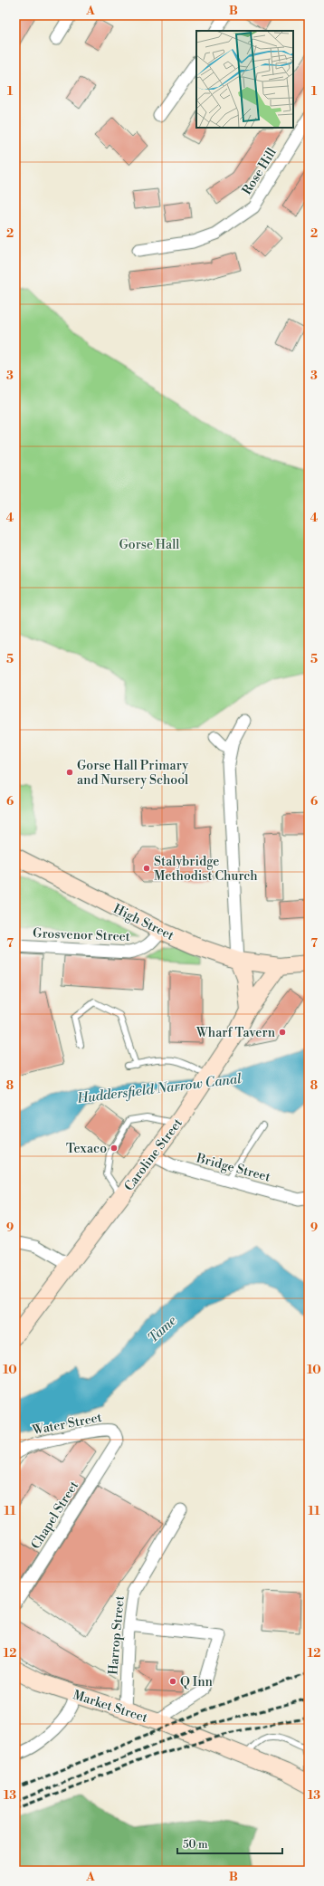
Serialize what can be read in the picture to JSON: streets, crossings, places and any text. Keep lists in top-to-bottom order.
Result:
{
  "streets": {
    "main road": ["High Street", "Caroline Street", "Market Street"],
    "street": [
      "Rose Hill",
      "Grosvenor Street",
      "Bridge Street",
      "Water Street",
      "Chapel Street",
      "Harrop Street"
    ]
  },
  "crossings": [
    ["High Street", "Grosvenor Street"],
    ["High Street", "Caroline Street"],
    ["Caroline Street", "Bridge Street"],
    ["Water Street", "Chapel Street"],
    ["Harrop Street", "Market Street"]
  ],
  "water": ["Huddersfield Narrow Canal", "Tame"],
  "parks": ["Gorse Hall"],
  "places": [
    "Gorse Hall Primary and Nursery School",
    "Stalybridge Methodist Church",
    "Wharf Tavern",
    "Texaco",
    "Q Inn"
  ],
  "scale_bar": "50 m",
  "grid": {
    "columns": ["A", "B"],
    "rows": [
      "1",
      "2",
      "3",
      "4",
      "5",
      "6",
      "7",
      "8",
      "9",
      "10",
      "11",
      "12",
      "13"
    ]
  }
}
